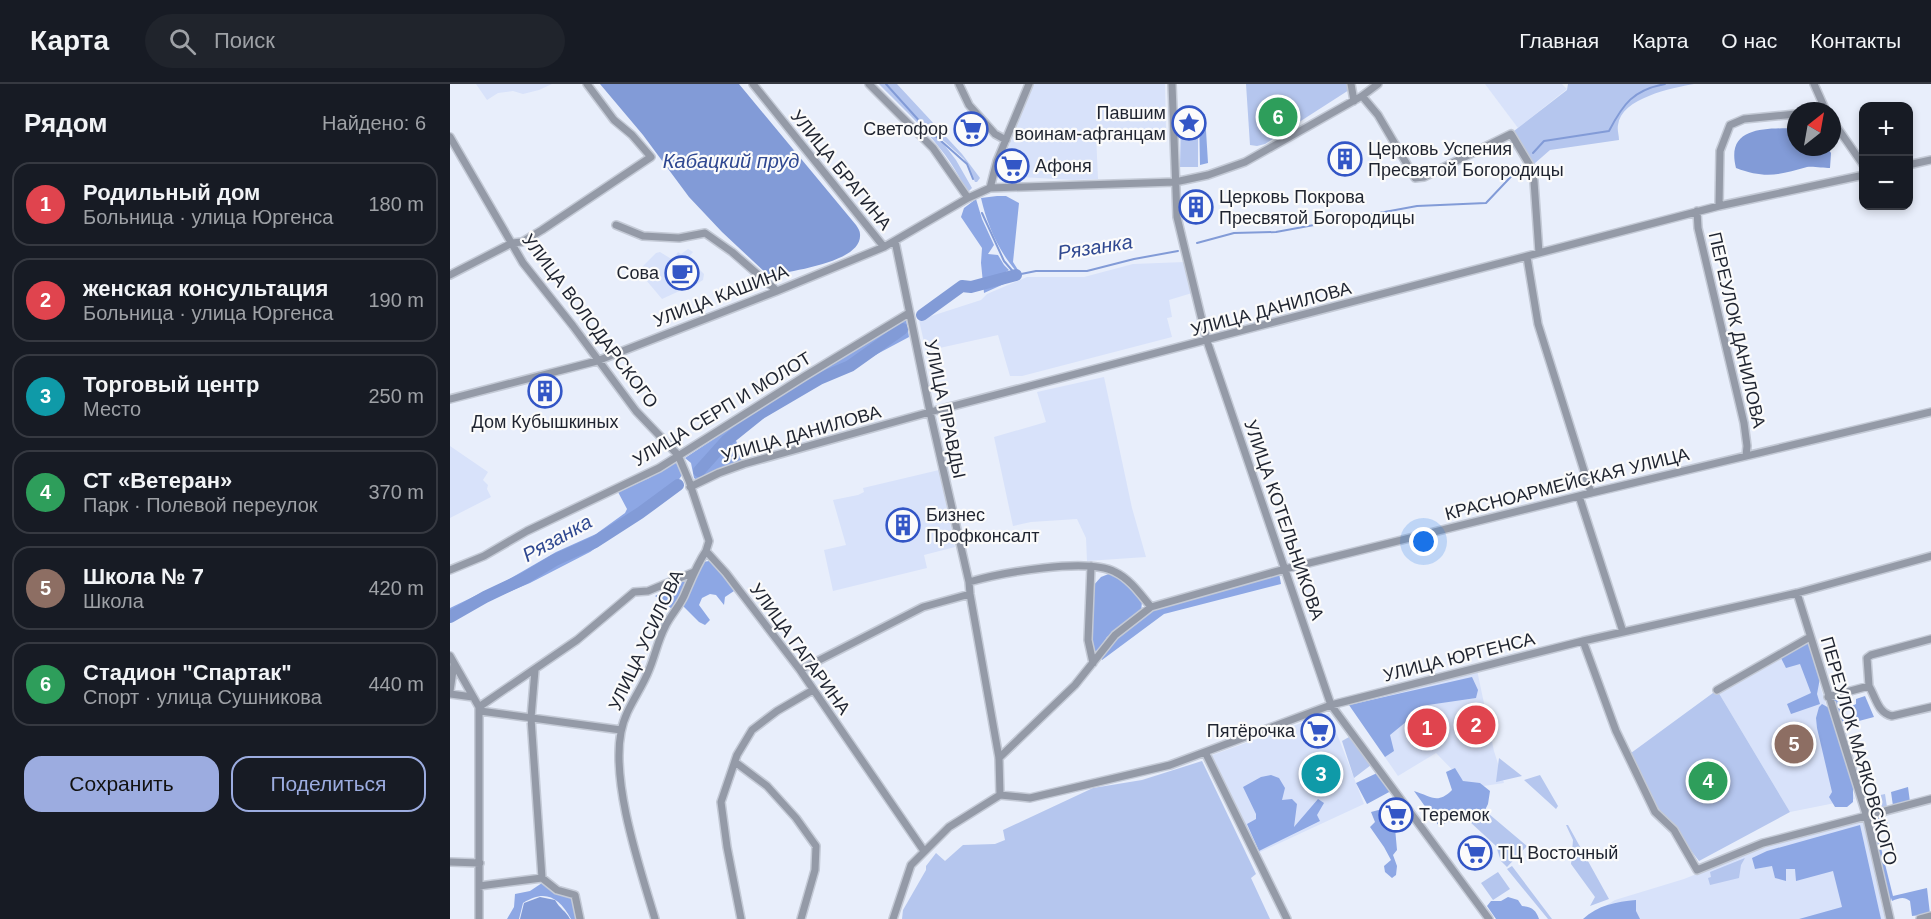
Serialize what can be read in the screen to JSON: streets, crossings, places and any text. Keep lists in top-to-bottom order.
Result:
{
  "streets": {
    "street": [
      "УЛИЦА БРАГИНА",
      "УЛИЦА КАШИНА",
      "УЛИЦА ДАНИЛОВА",
      "УЛИЦА ВОЛОДАРСКОГО",
      "ПЕРЕУЛОК ДАНИЛОВА",
      "УЛИЦА СЕРП И МОЛОТ",
      "УЛИЦА ПРАВДЫ",
      "КРАСНОАРМЕЙСКАЯ УЛИЦА",
      "УЛИЦА КОТЕЛЬНИКОВА",
      "УЛИЦА УСИЛОВА",
      "УЛИЦА ГАГАРИНА",
      "УЛИЦА ЮРГЕНСА",
      "ПЕРЕУЛОК МАЯКОВСКОГО"
    ]
  },
  "crossings": [
    ["УЛИЦА БРАГИНА", "УЛИЦА КАШИНА"],
    ["УЛИЦА КАШИНА", "УЛИЦА ВОЛОДАРСКОГО"],
    ["УЛИЦА КАШИНА", "УЛИЦА ПРАВДЫ"],
    ["УЛИЦА ДАНИЛОВА", "ПЕРЕУЛОК ДАНИЛОВА"],
    ["УЛИЦА ДАНИЛОВА", "УЛИЦА ПРАВДЫ"],
    ["УЛИЦА ДАНИЛОВА", "УЛИЦА КОТЕЛЬНИКОВА"],
    ["УЛИЦА ВОЛОДАРСКОГО", "УЛИЦА СЕРП И МОЛОТ"],
    ["ПЕРЕУЛОК ДАНИЛОВА", "КРАСНОАРМЕЙСКАЯ УЛИЦА"],
    ["УЛИЦА СЕРП И МОЛОТ", "УЛИЦА ПРАВДЫ"],
    ["УЛИЦА ПРАВДЫ", "КРАСНОАРМЕЙСКАЯ УЛИЦА"],
    ["УЛИЦА ПРАВДЫ", "УЛИЦА ЮРГЕНСА"],
    ["КРАСНОАРМЕЙСКАЯ УЛИЦА", "УЛИЦА КОТЕЛЬНИКОВА"],
    ["УЛИЦА КОТЕЛЬНИКОВА", "УЛИЦА ЮРГЕНСА"],
    ["УЛИЦА УСИЛОВА", "УЛИЦА ГАГАРИНА"],
    ["УЛИЦА ЮРГЕНСА", "ПЕРЕУЛОК МАЯКОВСКОГО"]
  ],
  "water": ["Кабацкий пруд", "Рязанка"],
  "places": {
    "place": ["Павшим воинам-афганцам"],
    "supermarket": [
      "Светофор",
      "Афоня",
      "Пятёрочка",
      "Теремок",
      "ТЦ Восточный"
    ],
    "building": [
      "Церковь Успения Пресвятой Богородицы",
      "Церковь Покрова Пресвятой Богородицы",
      "Дом Кубышкиных",
      "Бизнес Профконсалт"
    ],
    "cafe": ["Сова"]
  },
  "north": "top right",
  "page": {
    "header": "Карта",
    "search": "Поиск",
    "nav": [
      "Главная",
      "Карта",
      "О нас",
      "Контакты"
    ],
    "heading": ["Рядом", "Найдено: 6"],
    "pins": [
      "6",
      "2",
      "1",
      "5",
      "3",
      "4"
    ],
    "map_buttons": ["+", "−"],
    "list": [
      {
        "mark": "1",
        "name": "Родильный дом",
        "note": "Больница · улица Юргенса",
        "value": "180 m"
      },
      {
        "mark": "2",
        "name": "женская консультация",
        "note": "Больница · улица Юргенса",
        "value": "190 m"
      },
      {
        "mark": "3",
        "name": "Торговый центр",
        "note": "Место",
        "value": "250 m"
      },
      {
        "mark": "4",
        "name": "СТ «Ветеран»",
        "note": "Парк · Полевой переулок",
        "value": "370 m"
      },
      {
        "mark": "5",
        "name": "Школа № 7",
        "note": "Школа",
        "value": "420 m"
      },
      {
        "mark": "6",
        "name": "Стадион \"Спартак\"",
        "note": "Спорт · улица Сушникова",
        "value": "440 m"
      }
    ],
    "buttons": ["Сохранить", "Поделиться"]
  }
}
